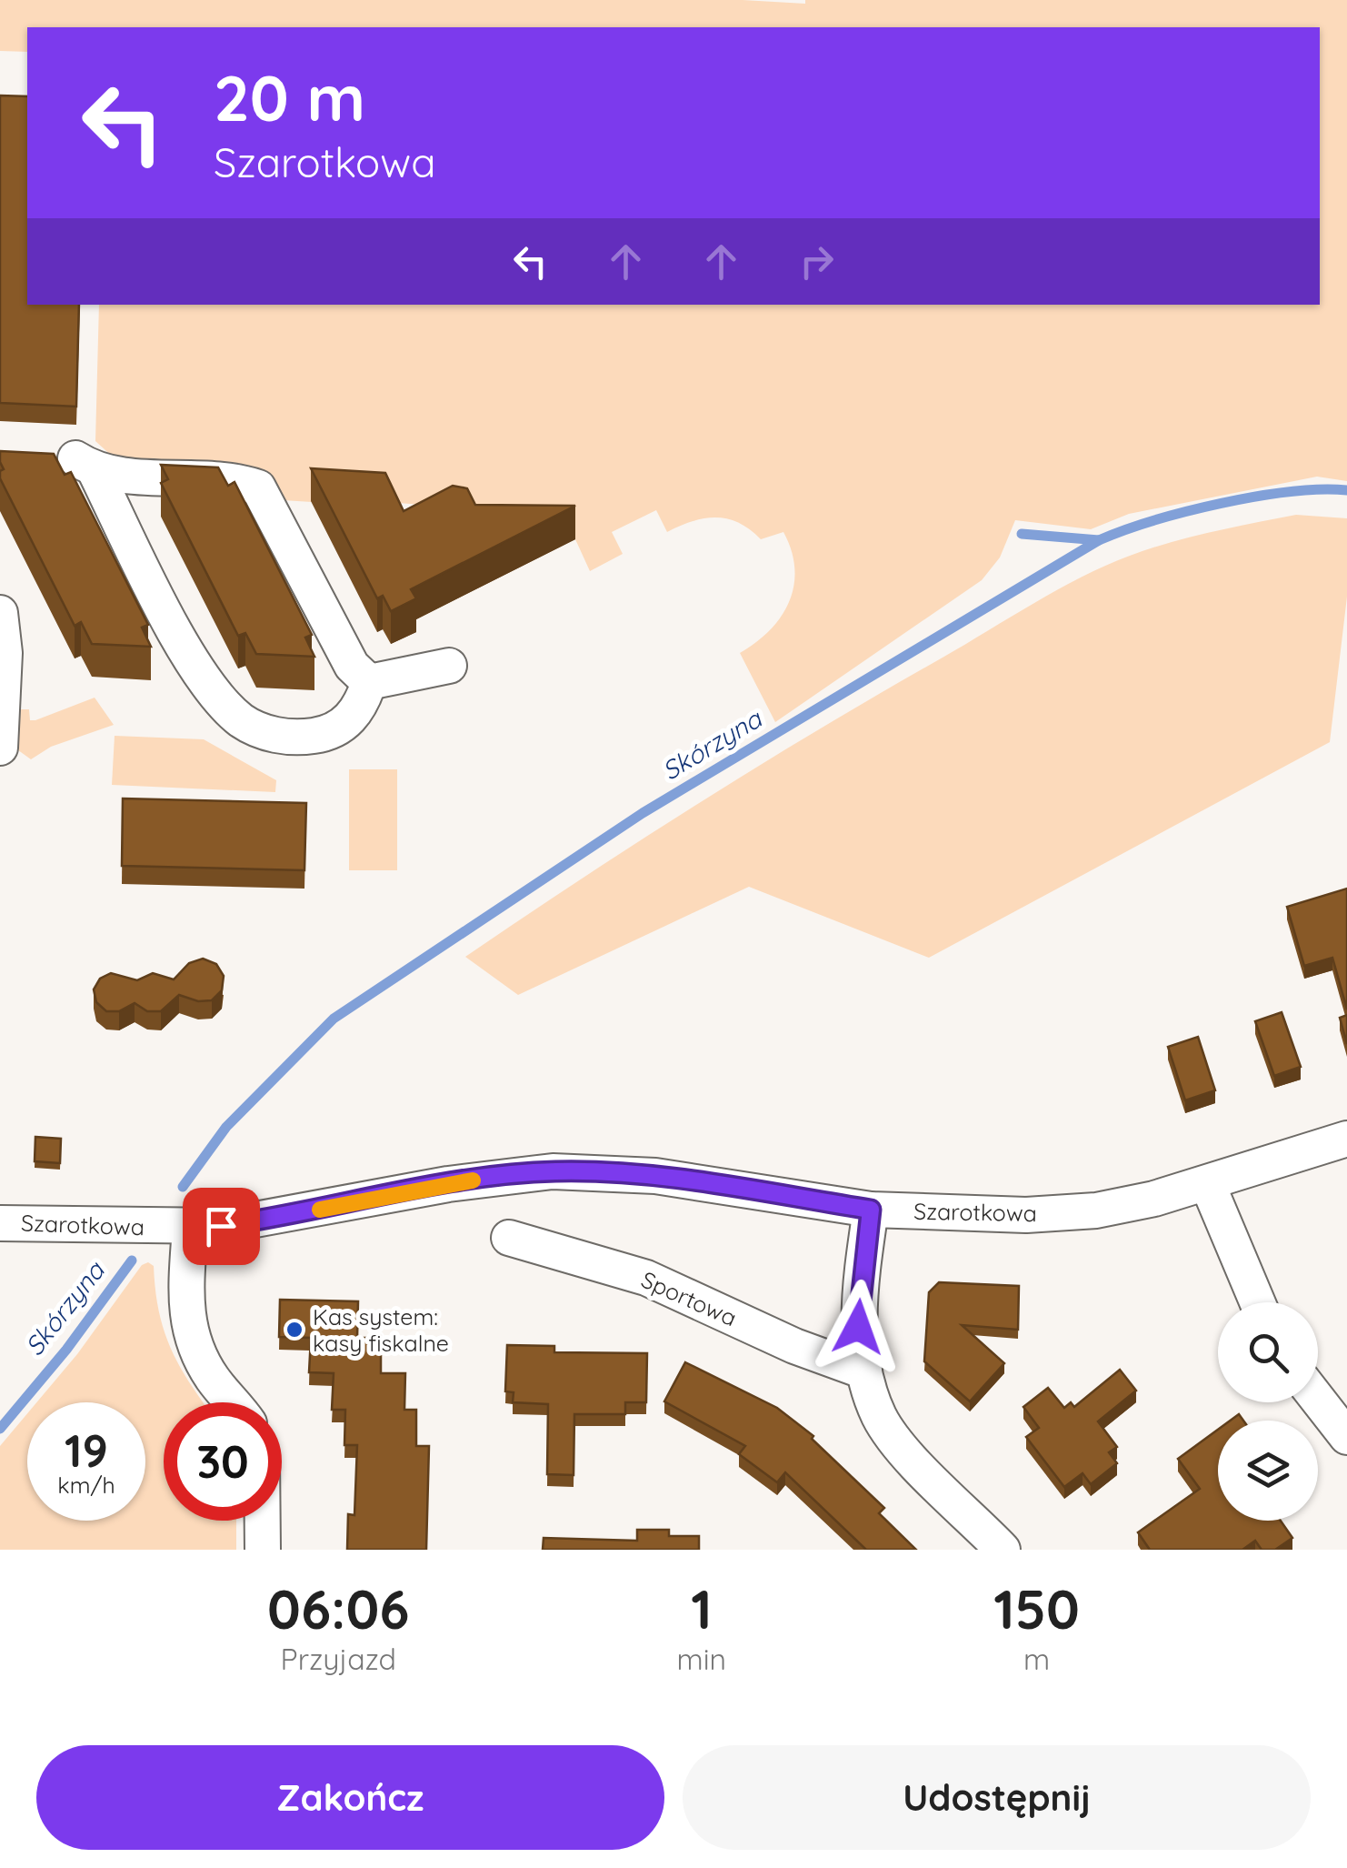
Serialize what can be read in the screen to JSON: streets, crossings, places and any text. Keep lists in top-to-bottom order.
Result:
{
  "streets": {
    "street": ["Szarotkowa", "Sportowa"]
  },
  "water": ["Skórzyna"],
  "places": ["Kas system: kasy fiskalne"],
  "page": {
    "turn": ["20 m", "Szarotkowa"],
    "speed": "19 km/h",
    "limit": "30",
    "eta": [
      "06:06",
      "Przyjazd",
      "1",
      "min",
      "150",
      "m"
    ],
    "buttons": ["Zakończ", "Udostępnij"]
  }
}
